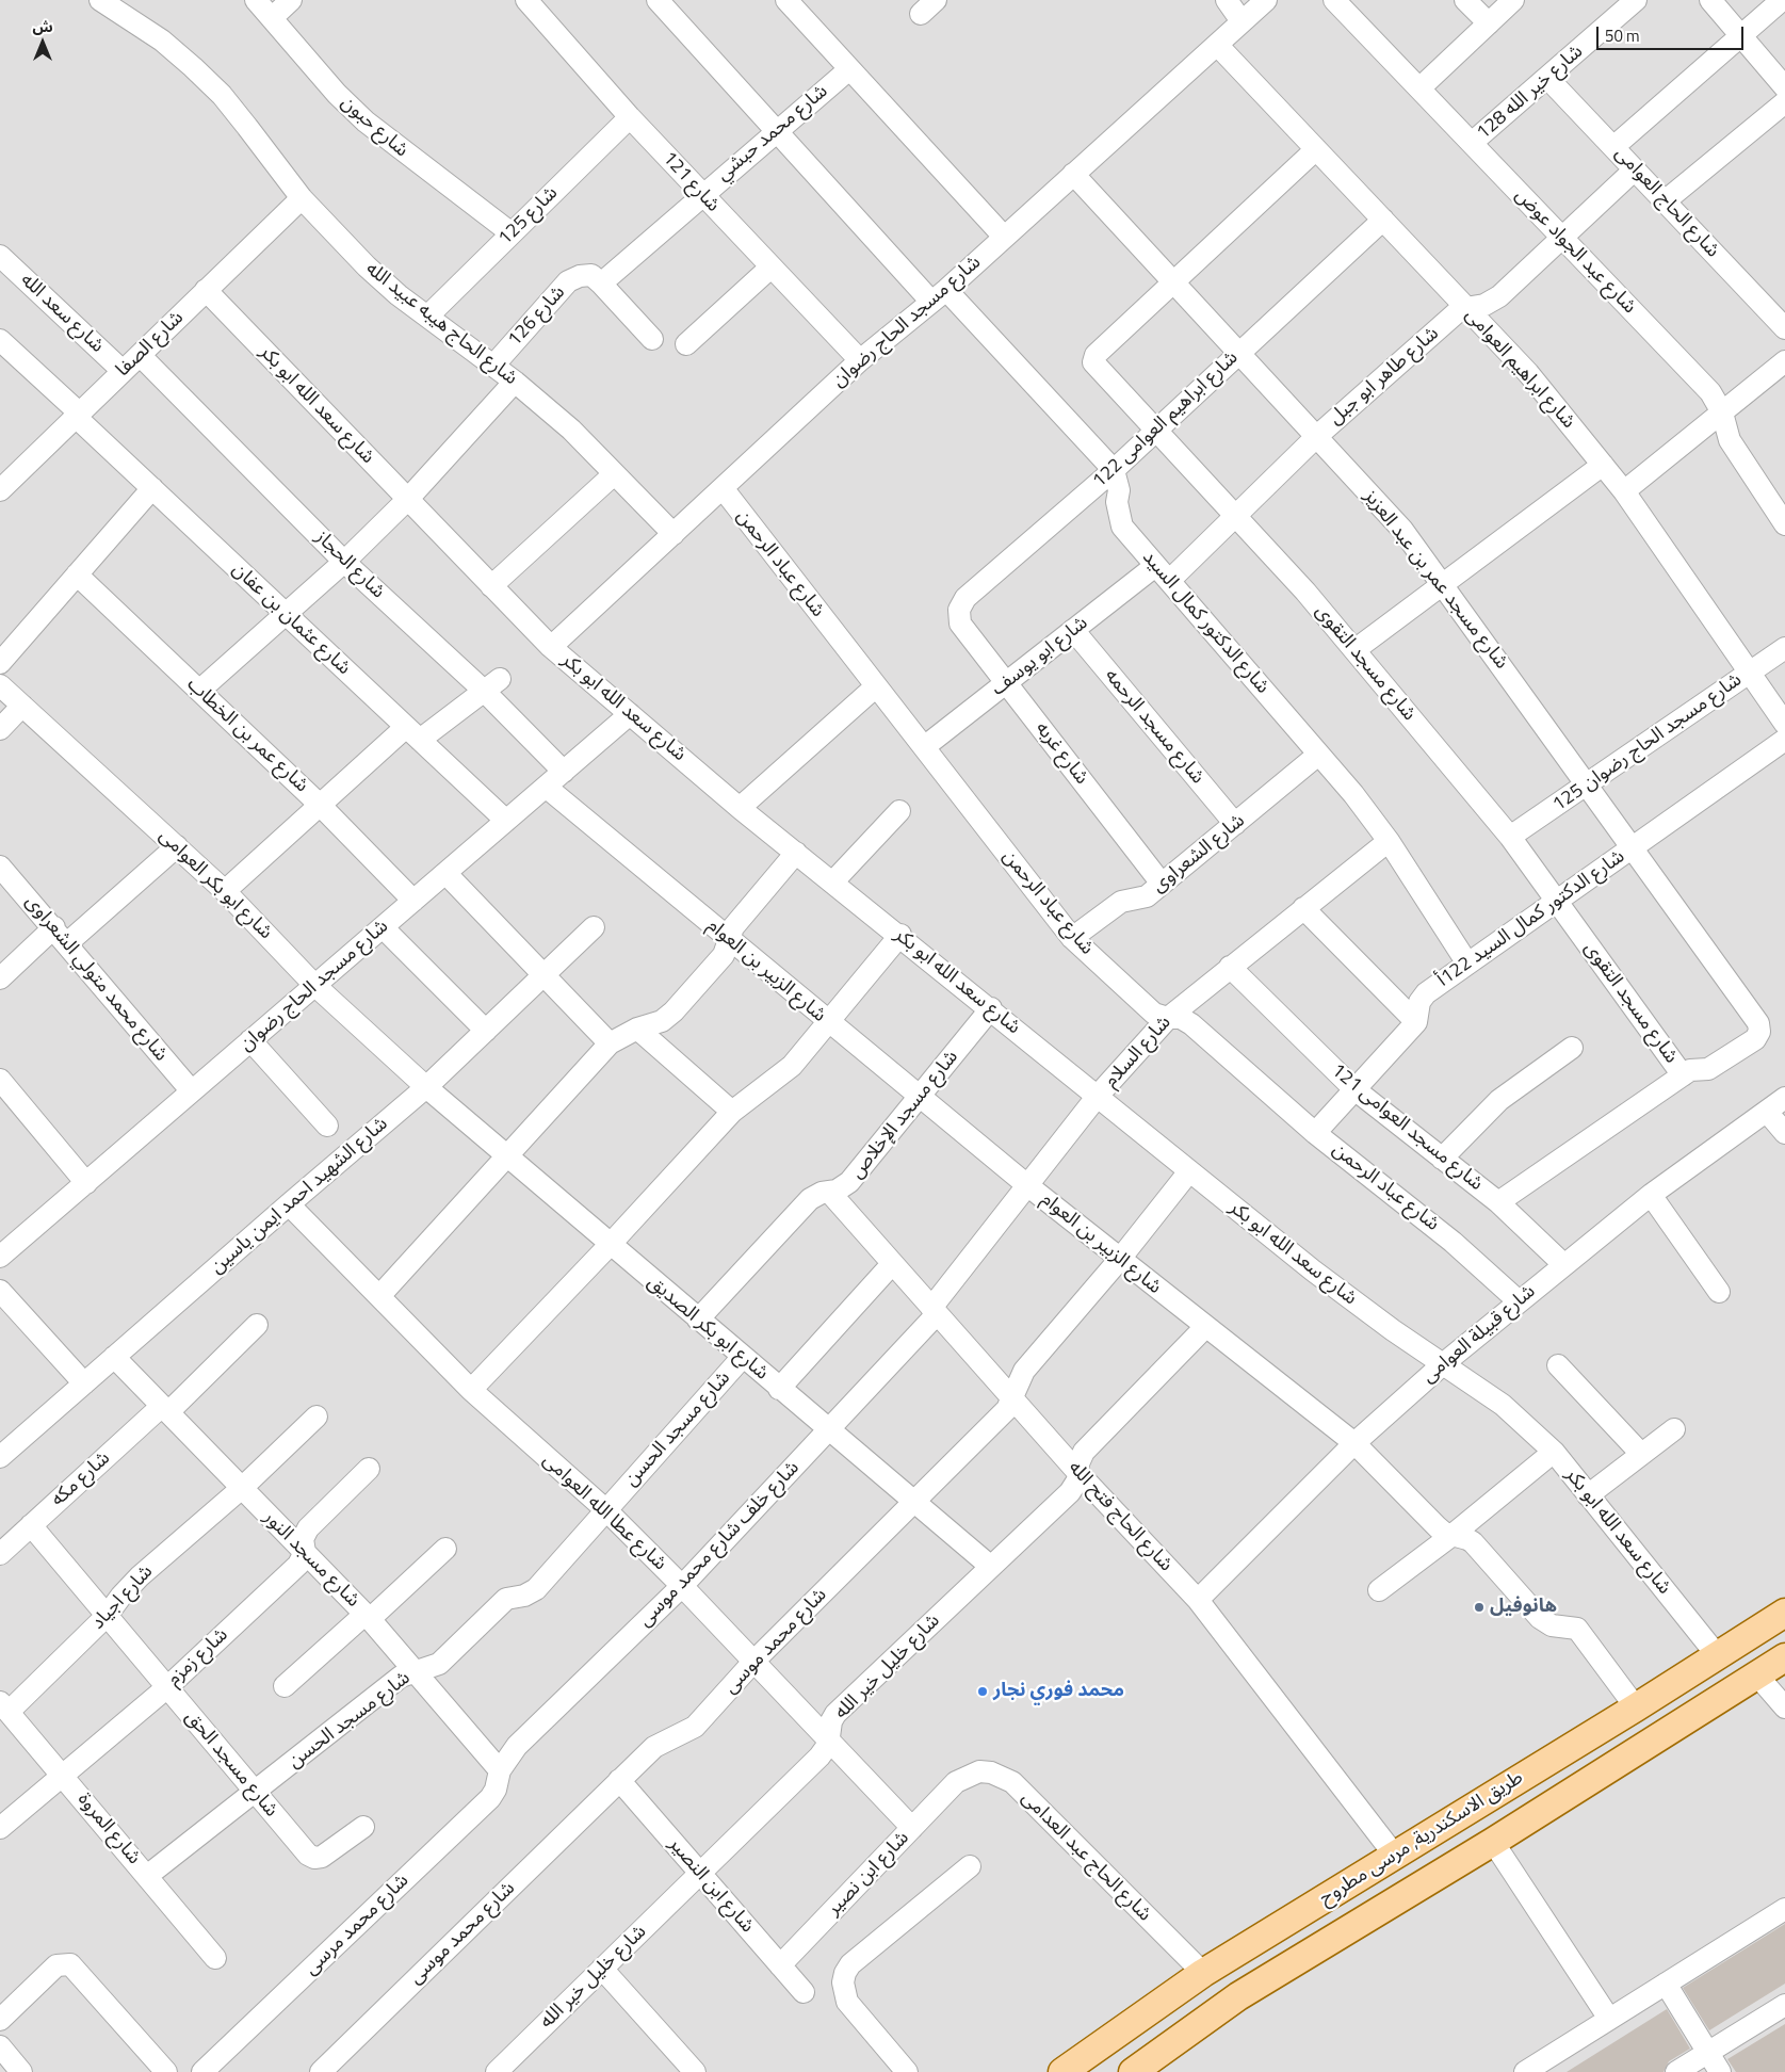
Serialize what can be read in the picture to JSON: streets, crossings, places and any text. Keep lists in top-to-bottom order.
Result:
{
  "streets": {
    "main road": ["طريق الاسكندرية, مرسى مطروح"],
    "street": [
      "شارع خير الله 128",
      "شارع حبون",
      "شارع محمد حبشي",
      "شارع 121",
      "شارع الحاج العوامى",
      "شارع 125",
      "شارع عبد الجواد عوض",
      "شارع سعد الله",
      "شارع 126",
      "شارع مسجد الحاج رضوان",
      "شارع الحاج هيبه عبيد الله",
      "شارع الصفا",
      "شارع ابراهيم العوامى",
      "شارع طاهر ابو جبل",
      "شارع سعد الله ابو بكر",
      "شارع ابراهيم العوامى 122",
      "شارع عباد الرحمن",
      "شارع الحجاز",
      "شارع مسجد عمر بن عبد العزيز",
      "شارع عثمان بن عفان",
      "شارع الدكتور كمال السيد",
      "شارع ابو يوسف",
      "شارع مسجد التقوى",
      "شارع مسجد الرحمه",
      "شارع عمر بن الخطاب",
      "شارع مسجد الحاج رضوان 125",
      "شارع غربه",
      "شارع الشعراوى",
      "شارع ابو بكر العوامى",
      "شارع الدكتور كمال السيد 122أ",
      "شارع الزبير بن العوام",
      "شارع محمد متولي الشعراوى",
      "شارع السلام",
      "شارع مسجد الإخلاص",
      "شارع مسجد العوامى 121",
      "شارع الشهيد احمد ايمن ياسين",
      "شارع ابو بكر الصديق",
      "شارع قبيلة العوامى",
      "شارع مسجد الحسن",
      "شارع مكه",
      "شارع عطا الله العوامى",
      "شارع الحاج فتح الله",
      "شارع خلف شارع محمد موسى",
      "شارع مسجد النور",
      "شارع اجياد",
      "شارع محمد موسى",
      "شارع زمزم",
      "شارع خليل خير الله",
      "شارع مسجد الحق",
      "شارع المروة",
      "شارع الحاج عبد العدامى",
      "شارع ابن نصير",
      "شارع ابن النصير",
      "شارع محمد مرسى"
    ]
  },
  "crossings": [
    ["شارع خير الله 128", "شارع الحاج العوامى"],
    ["شارع خير الله 128", "شارع عبد الجواد عوض"],
    ["شارع حبون", "شارع 125"],
    ["شارع محمد حبشي", "شارع 121"],
    ["شارع محمد حبشي", "شارع 126"],
    ["شارع 121", "شارع 125"],
    ["شارع 121", "شارع مسجد الحاج رضوان"],
    ["شارع الحاج العوامى", "شارع طاهر ابو جبل"],
    ["شارع 125", "شارع الحاج هيبه عبيد الله"],
    ["شارع عبد الجواد عوض", "شارع طاهر ابو جبل"],
    ["شارع سعد الله", "شارع الصفا"],
    ["شارع 126", "شارع الحاج هيبه عبيد الله"],
    ["شارع مسجد الحاج رضوان", "شارع الحاج هيبه عبيد الله"],
    ["شارع مسجد الحاج رضوان", "شارع ابراهيم العوامى"],
    ["شارع مسجد الحاج رضوان", "شارع سعد الله ابو بكر"],
    ["شارع مسجد الحاج رضوان", "شارع عباد الرحمن"],
    ["شارع مسجد الحاج رضوان", "شارع الحجاز"],
    ["شارع مسجد الحاج رضوان", "شارع مسجد عمر بن عبد العزيز"],
    ["شارع مسجد الحاج رضوان", "شارع عثمان بن عفان"],
    ["شارع مسجد الحاج رضوان", "شارع عمر بن الخطاب"],
    ["شارع مسجد الحاج رضوان", "شارع ابو بكر العوامى"],
    ["شارع مسجد الحاج رضوان", "شارع الزبير بن العوام"],
    ["شارع مسجد الحاج رضوان", "شارع محمد متولي الشعراوى"],
    ["شارع الحاج هيبه عبيد الله", "شارع الصفا"],
    ["شارع الصفا", "شارع سعد الله ابو بكر"],
    ["شارع الصفا", "شارع الحجاز"],
    ["شارع الصفا", "شارع عثمان بن عفان"],
    ["شارع ابراهيم العوامى", "شارع طاهر ابو جبل"],
    ["شارع ابراهيم العوامى", "شارع ابراهيم العوامى 122"],
    ["شارع ابراهيم العوامى", "شارع مسجد الحاج رضوان 125"],
    ["شارع طاهر ابو جبل", "شارع مسجد عمر بن عبد العزيز"],
    ["شارع طاهر ابو جبل", "شارع الدكتور كمال السيد"],
    ["شارع طاهر ابو جبل", "شارع ابو يوسف"],
    ["شارع طاهر ابو جبل", "شارع مسجد التقوى"],
    ["شارع سعد الله ابو بكر", "شارع السلام"],
    ["شارع سعد الله ابو بكر", "شارع مسجد الإخلاص"],
    ["شارع سعد الله ابو بكر", "شارع قبيلة العوامى"],
    ["شارع سعد الله ابو بكر", "شارع محمد موسى"],
    ["شارع سعد الله ابو بكر", "طريق الاسكندرية, مرسى مطروح"],
    ["شارع ابراهيم العوامى 122", "شارع مسجد عمر بن عبد العزيز"],
    ["شارع ابراهيم العوامى 122", "شارع الدكتور كمال السيد"],
    ["شارع ابراهيم العوامى 122", "شارع مسجد التقوى"],
    ["شارع ابراهيم العوامى 122", "شارع غربه"],
    ["شارع عباد الرحمن", "شارع ابو يوسف"],
    ["شارع عباد الرحمن", "شارع الشعراوى"],
    ["شارع عباد الرحمن", "شارع الدكتور كمال السيد 122أ"],
    ["شارع عباد الرحمن", "شارع السلام"],
    ["شارع عباد الرحمن", "شارع قبيلة العوامى"],
    ["شارع مسجد عمر بن عبد العزيز", "شارع مسجد التقوى"],
    ["شارع مسجد عمر بن عبد العزيز", "شارع مسجد الحاج رضوان 125"],
    ["شارع مسجد عمر بن عبد العزيز", "شارع الدكتور كمال السيد 122أ"],
    ["شارع الدكتور كمال السيد", "شارع ابو يوسف"],
    ["شارع الدكتور كمال السيد", "شارع الشعراوى"],
    ["شارع الدكتور كمال السيد", "شارع الدكتور كمال السيد 122أ"],
    ["شارع الدكتور كمال السيد", "شارع السلام"],
    ["شارع ابو يوسف", "شارع مسجد الرحمه"],
    ["شارع ابو يوسف", "شارع غربه"],
    ["شارع مسجد التقوى", "شارع مسجد الحاج رضوان 125"],
    ["شارع مسجد التقوى", "شارع الدكتور كمال السيد 122أ"],
    ["شارع مسجد الرحمه", "شارع الشعراوى"],
    ["شارع غربه", "شارع الشعراوى"],
    ["شارع ابو بكر العوامى", "شارع الشهيد احمد ايمن ياسين"],
    ["شارع ابو بكر العوامى", "شارع ابو بكر الصديق"],
    ["شارع الدكتور كمال السيد 122أ", "شارع مسجد العوامى 121"],
    ["شارع الزبير بن العوام", "شارع السلام"],
    ["شارع الزبير بن العوام", "شارع مسجد الإخلاص"],
    ["شارع الزبير بن العوام", "شارع قبيلة العوامى"],
    ["شارع الزبير بن العوام", "شارع محمد موسى"],
    ["شارع الزبير بن العوام", "شارع خليل خير الله"],
    ["شارع الزبير بن العوام", "طريق الاسكندرية, مرسى مطروح"],
    ["شارع السلام", "شارع مسجد العوامى 121"],
    ["شارع السلام", "شارع الحاج فتح الله"],
    ["شارع السلام", "شارع خلف شارع محمد موسى"],
    ["شارع مسجد الإخلاص", "شارع ابو بكر الصديق"],
    ["شارع مسجد الإخلاص", "شارع الحاج فتح الله"],
    ["شارع مسجد العوامى 121", "شارع قبيلة العوامى"],
    ["شارع الشهيد احمد ايمن ياسين", "شارع ابو بكر الصديق"],
    ["شارع الشهيد احمد ايمن ياسين", "شارع عطا الله العوامى"],
    ["شارع الشهيد احمد ايمن ياسين", "شارع مسجد النور"],
    ["شارع ابو بكر الصديق", "شارع مسجد الحسن"],
    ["شارع ابو بكر الصديق", "شارع خلف شارع محمد موسى"],
    ["شارع ابو بكر الصديق", "شارع محمد موسى"],
    ["شارع ابو بكر الصديق", "شارع خليل خير الله"],
    ["شارع قبيلة العوامى", "شارع الحاج فتح الله"],
    ["شارع مسجد الحسن", "شارع عطا الله العوامى"],
    ["شارع مسجد الحسن", "شارع مسجد النور"],
    ["شارع مسجد الحسن", "شارع مسجد الحق"],
    ["شارع مسجد الحسن", "شارع المروة"],
    ["شارع مكه", "شارع مسجد النور"],
    ["شارع مكه", "شارع مسجد الحق"],
    ["شارع عطا الله العوامى", "شارع خلف شارع محمد موسى"],
    ["شارع عطا الله العوامى", "شارع محمد موسى"],
    ["شارع عطا الله العوامى", "شارع خليل خير الله"],
    ["شارع عطا الله العوامى", "شارع ابن نصير"],
    ["شارع الحاج فتح الله", "شارع خلف شارع محمد موسى"],
    ["شارع الحاج فتح الله", "شارع محمد موسى"],
    ["شارع الحاج فتح الله", "شارع خليل خير الله"],
    ["شارع الحاج فتح الله", "طريق الاسكندرية, مرسى مطروح"],
    ["شارع خلف شارع محمد موسى", "شارع مسجد النور"],
    ["شارع خلف شارع محمد موسى", "شارع محمد مرسى"],
    ["شارع مسجد النور", "شارع اجياد"],
    ["شارع مسجد النور", "شارع زمزم"],
    ["شارع مسجد النور", "شارع محمد مرسى"],
    ["شارع اجياد", "شارع مسجد الحق"],
    ["شارع اجياد", "شارع المروة"],
    ["شارع محمد موسى", "شارع ابن النصير"],
    ["شارع زمزم", "شارع مسجد الحق"],
    ["شارع زمزم", "شارع المروة"],
    ["شارع خليل خير الله", "شارع ابن النصير"],
    ["طريق الاسكندرية, مرسى مطروح", "شارع الحاج عبد العدامى"],
    ["شارع الحاج عبد العدامى", "شارع ابن نصير"],
    ["شارع ابن نصير", "شارع ابن النصير"]
  ],
  "places": ["هانوفيل", "محمد فوري نجار"],
  "scale_bar": "50 m",
  "north": "top"
}
